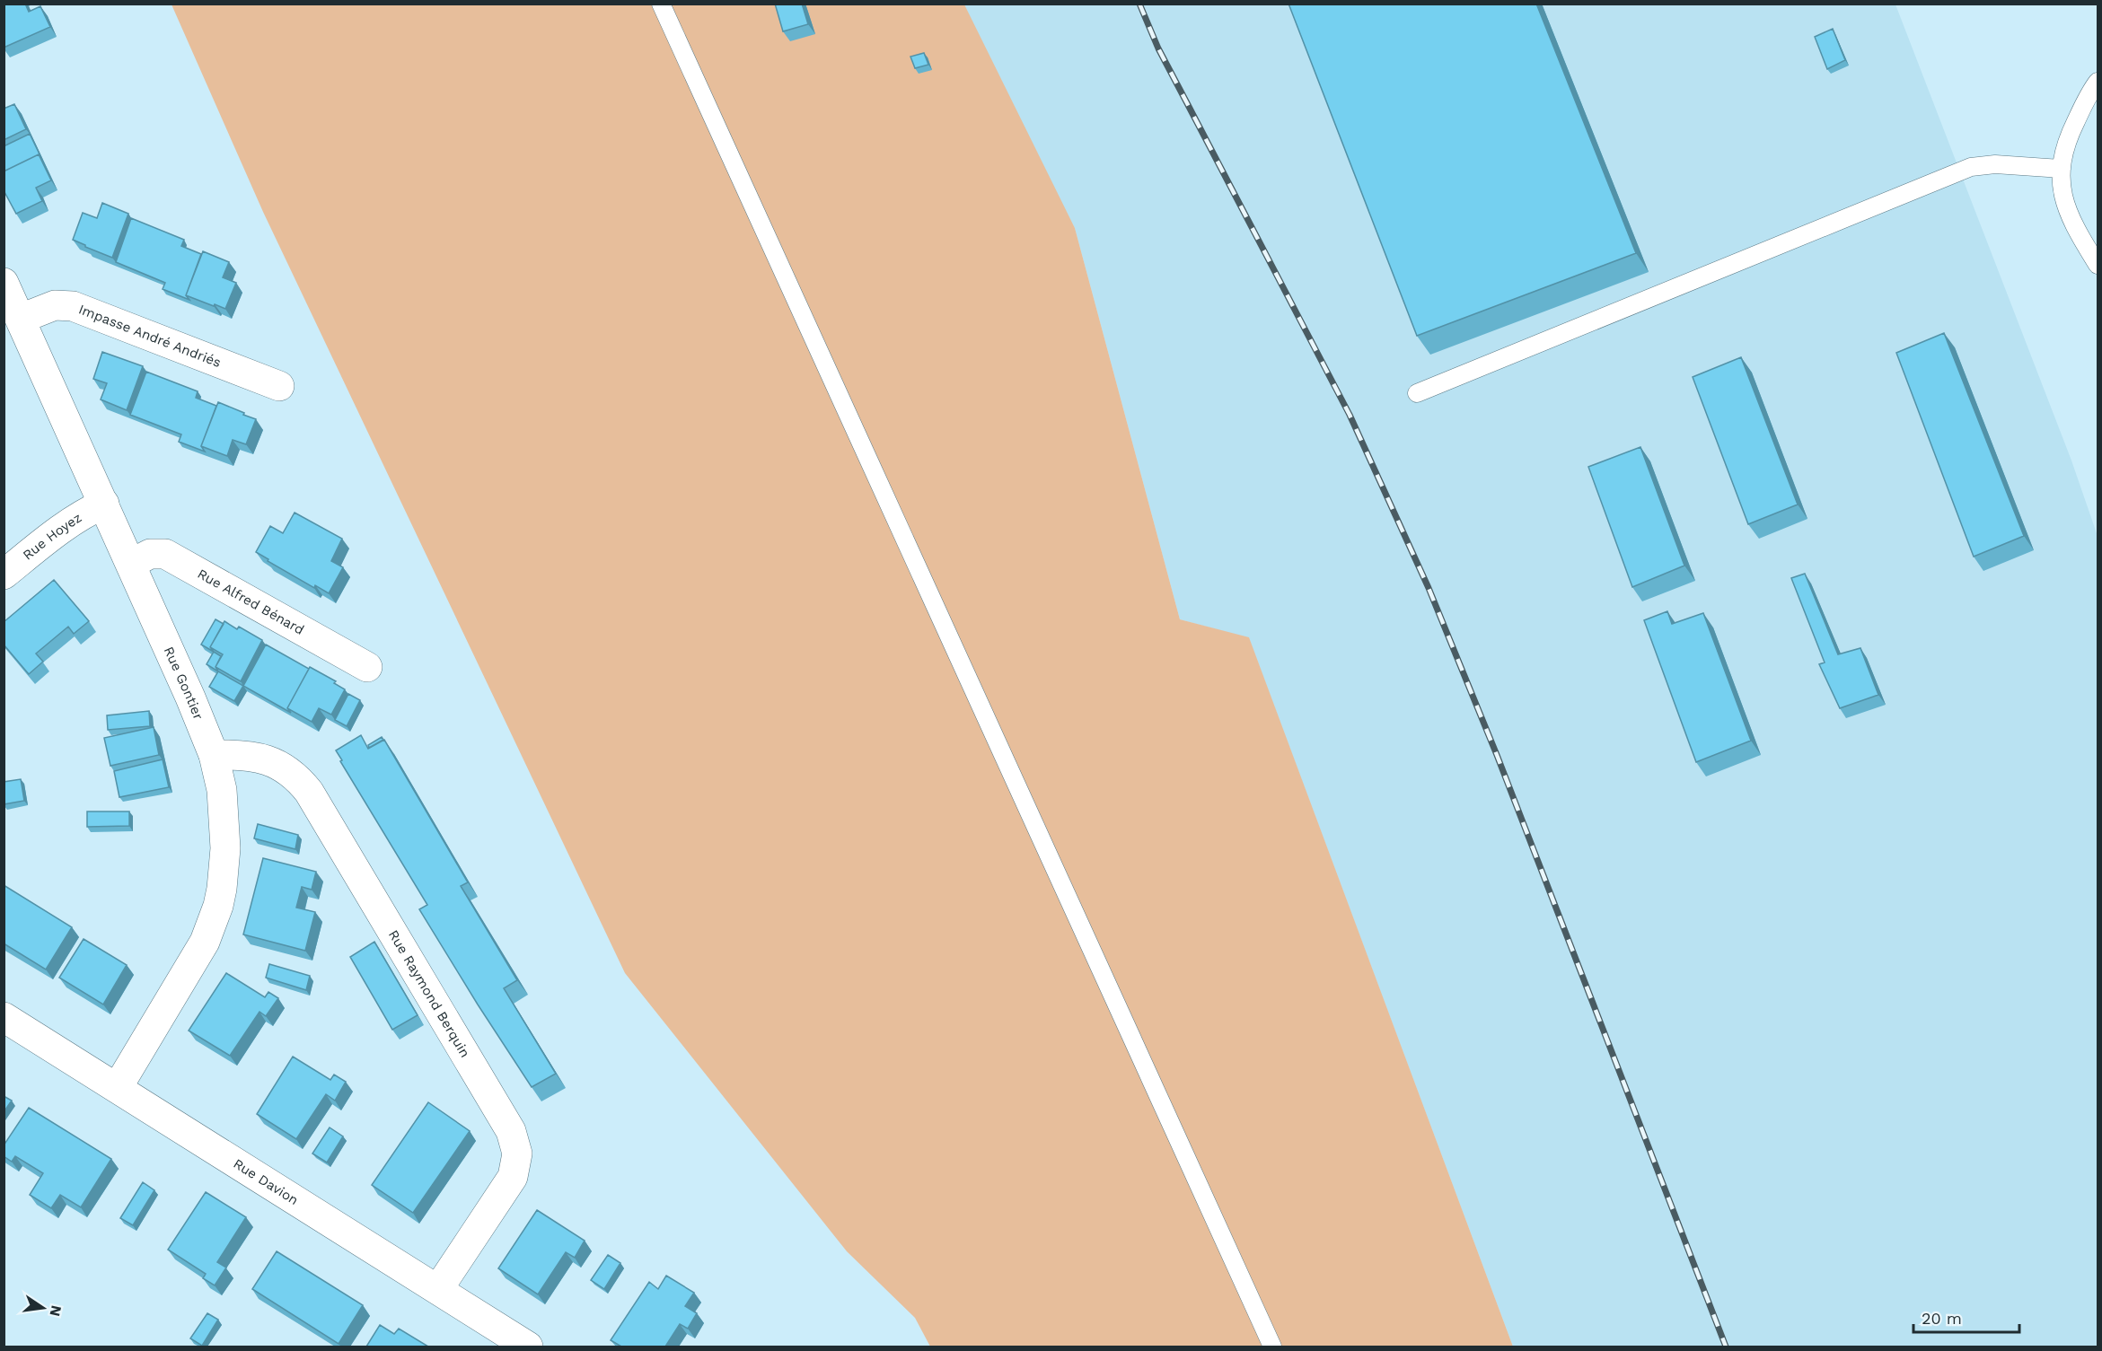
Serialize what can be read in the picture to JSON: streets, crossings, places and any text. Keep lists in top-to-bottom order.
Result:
{
  "streets": {
    "street": [
      "Impasse André Andriés",
      "Rue Hoyez",
      "Rue Alfred Bénard",
      "Rue Gontier",
      "Rue Raymond Berquin",
      "Rue Davion"
    ]
  },
  "crossings": [
    ["Impasse André Andriés", "Rue Gontier"],
    ["Rue Hoyez", "Rue Gontier"],
    ["Rue Alfred Bénard", "Rue Gontier"],
    ["Rue Gontier", "Rue Raymond Berquin"],
    ["Rue Gontier", "Rue Davion"],
    ["Rue Raymond Berquin", "Rue Davion"]
  ],
  "scale_bar": "20 m",
  "north": "right"
}
